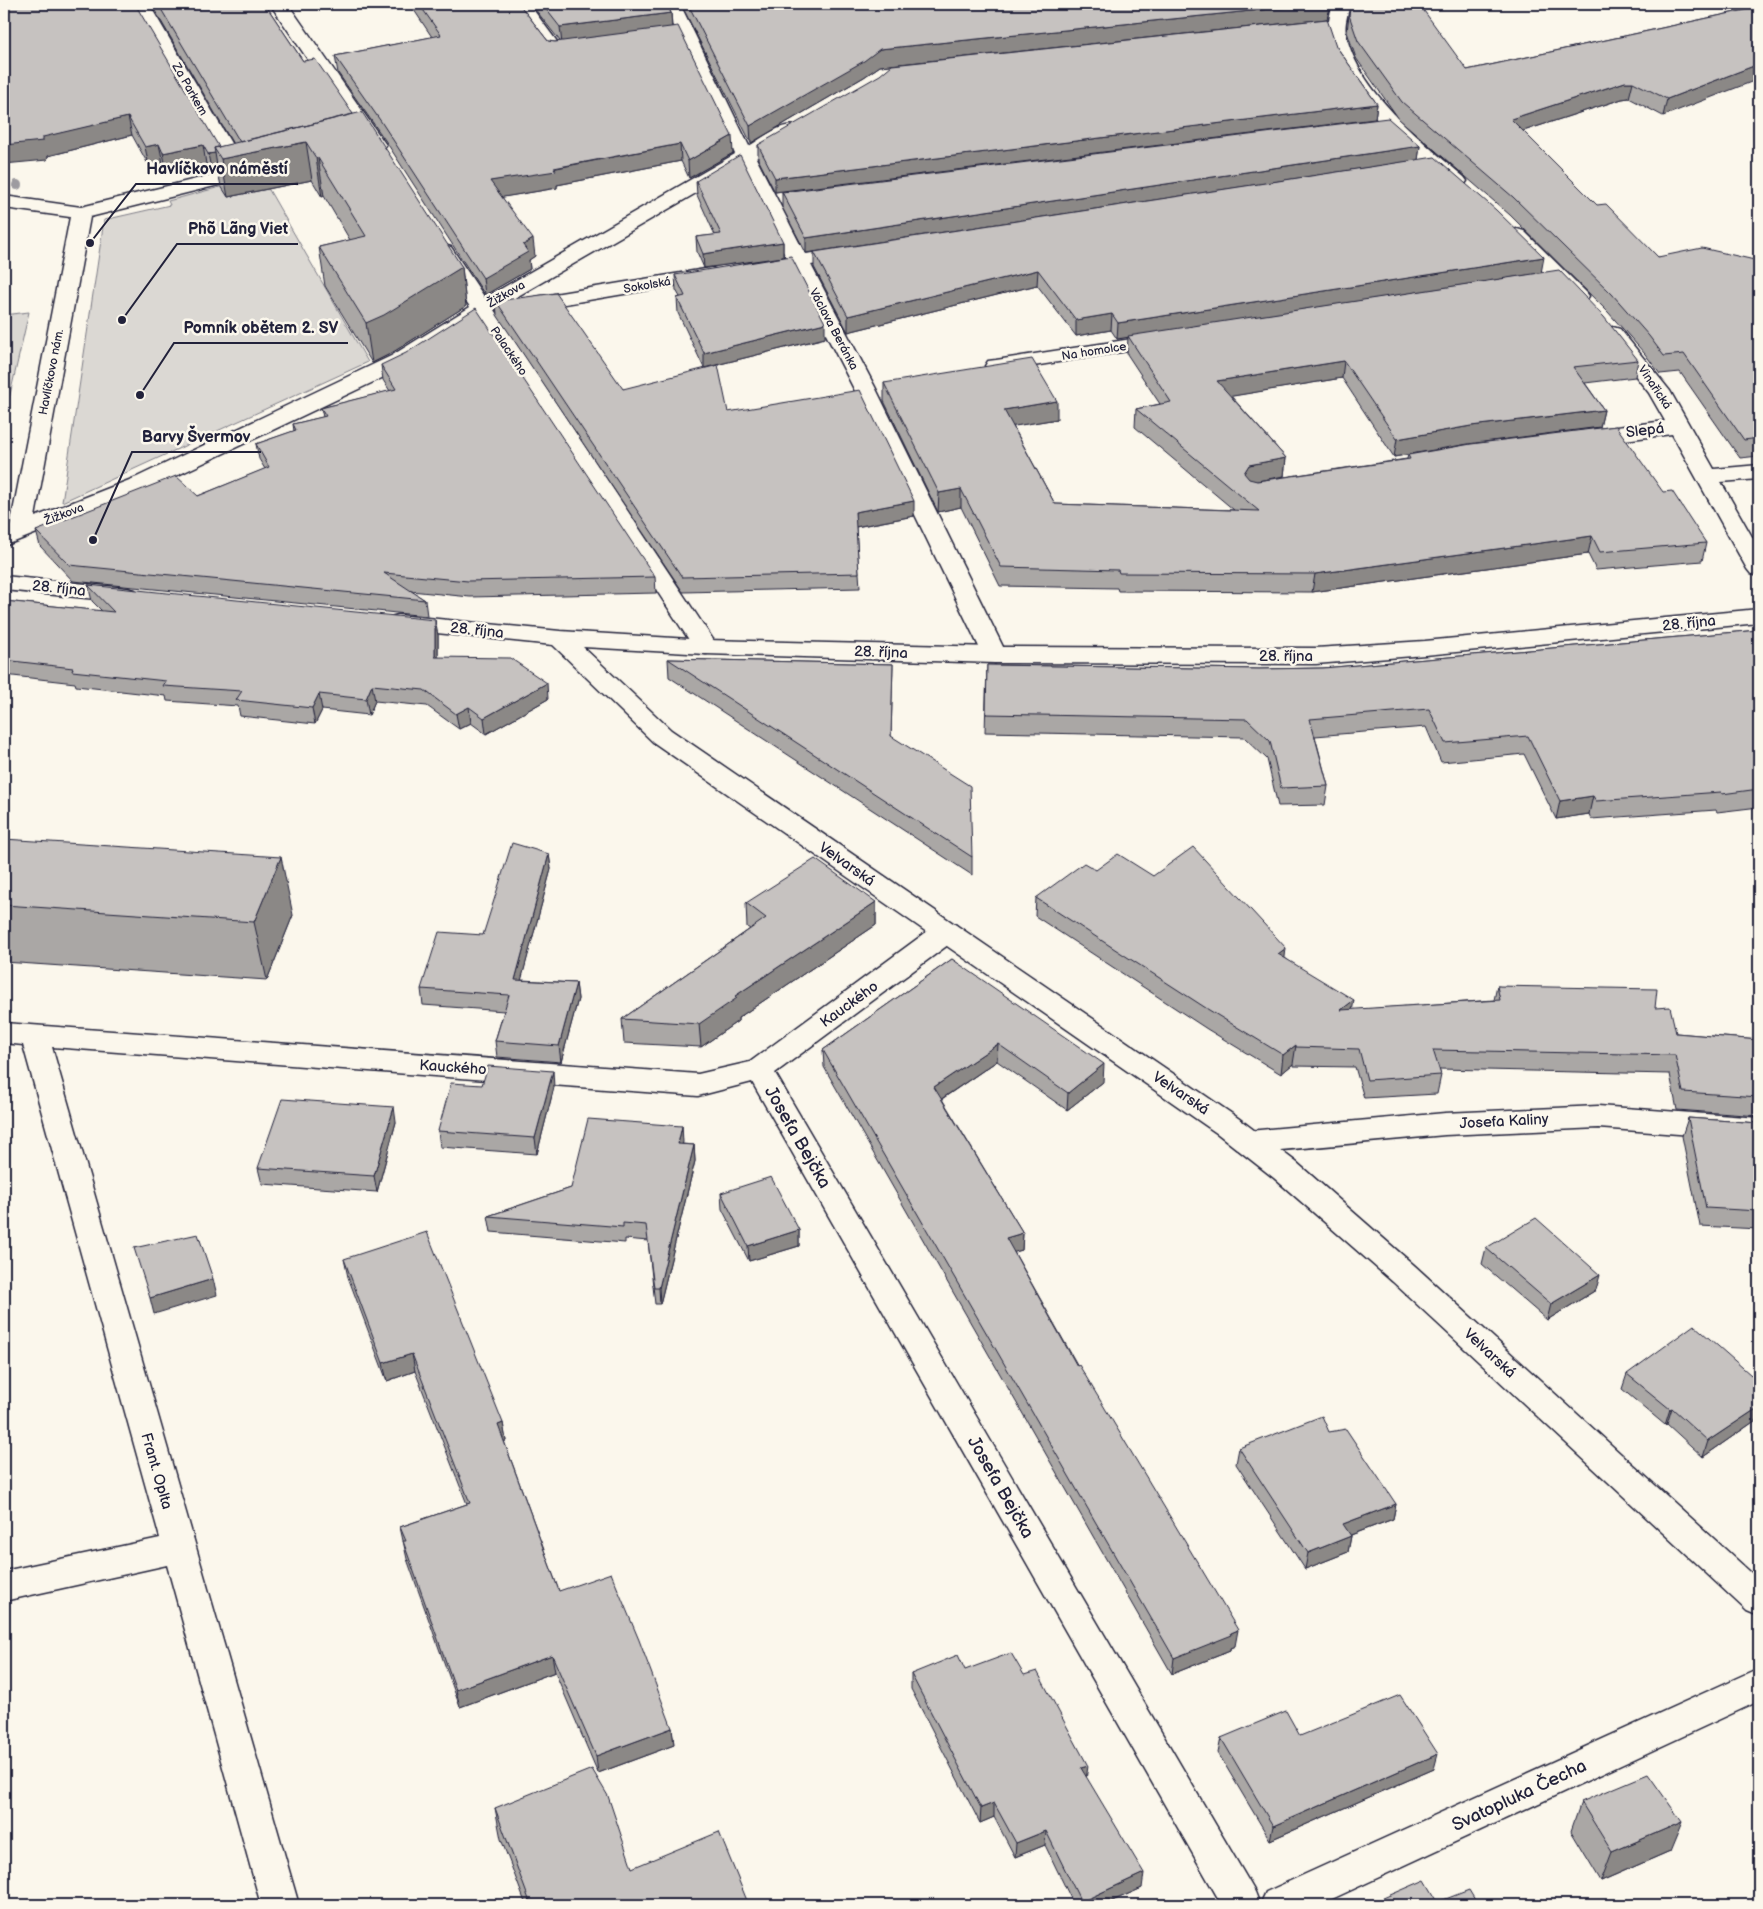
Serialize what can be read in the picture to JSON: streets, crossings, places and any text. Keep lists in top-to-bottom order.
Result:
{
  "streets": {
    "street": [
      "Za Parkem",
      "Sokolská",
      "Žižkova",
      "Václava Beránka",
      "Palackého",
      "Na homolce",
      "Havlíčkovo nám.",
      "Vinařická",
      "Slepá",
      "28. října",
      "Velvarská",
      "Kauckého",
      "Josefa Kaliny",
      "Josefa Bejčka",
      "Frant. Oplta",
      "Svatopluka Čecha"
    ]
  },
  "crossings": [
    ["Sokolská", "Žižkova"],
    ["Sokolská", "Václava Beránka"],
    ["Sokolská", "Palackého"],
    ["Žižkova", "Václava Beránka"],
    ["Žižkova", "Palackého"],
    ["Žižkova", "Havlíčkovo nám."],
    ["Václava Beránka", "28. října"],
    ["Palackého", "28. října"],
    ["Vinařická", "Slepá"],
    ["28. října", "Velvarská"],
    ["Velvarská", "Kauckého"],
    ["Velvarská", "Josefa Kaliny"],
    ["Kauckého", "Josefa Bejčka"],
    ["Kauckého", "Frant. Oplta"]
  ],
  "places": [
    "Havlíčkovo náměstí",
    "Phõ Lãng Viet",
    "Pomník obětem 2. SV",
    "Barvy Švermov"
  ]
}
